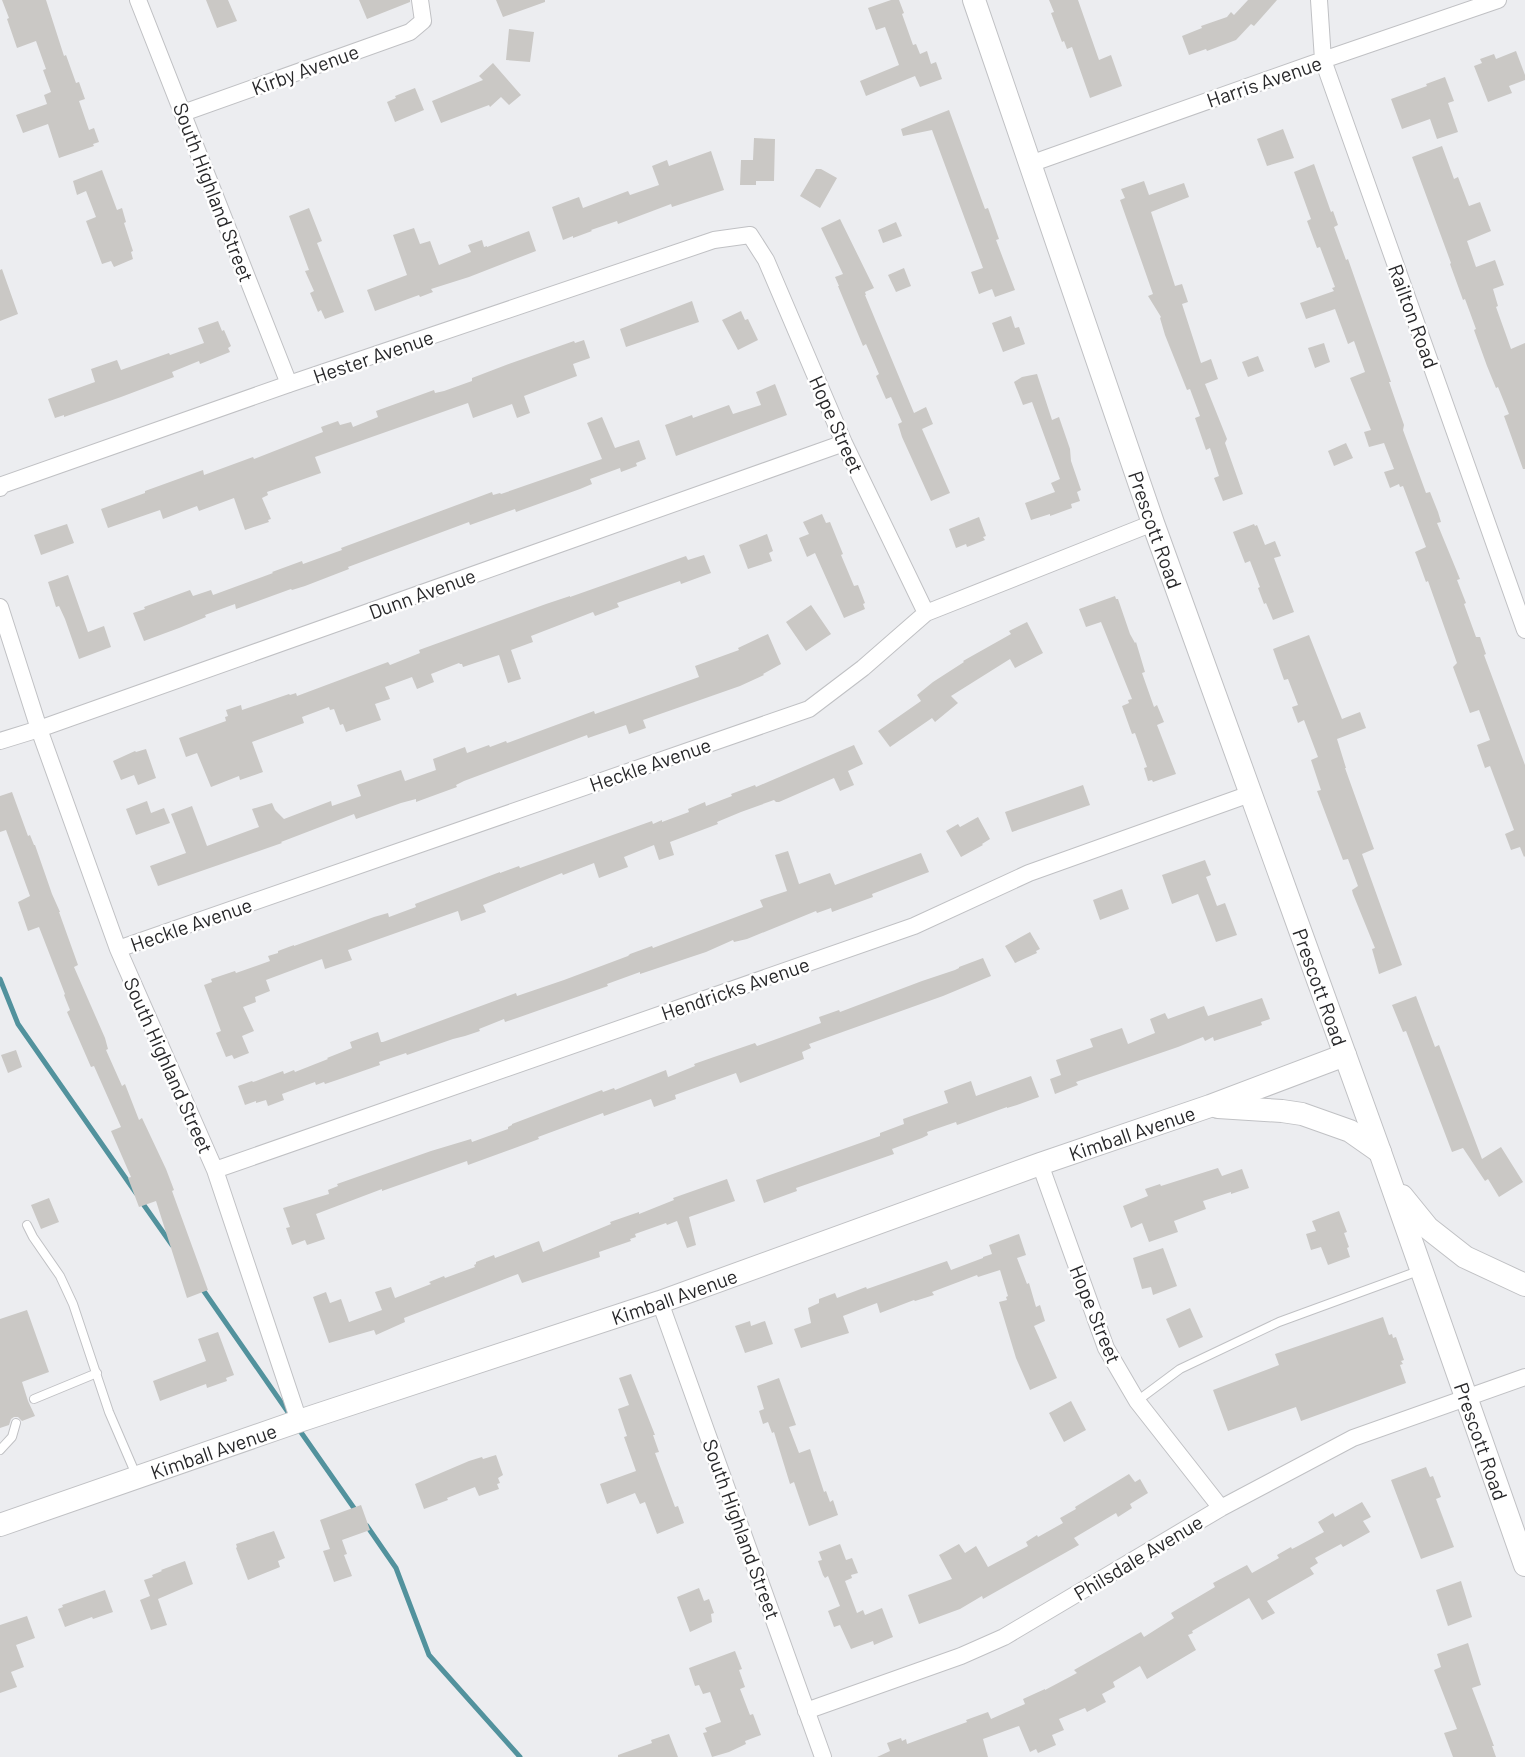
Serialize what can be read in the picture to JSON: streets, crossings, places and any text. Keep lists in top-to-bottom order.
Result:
{
  "streets": {
    "main road": ["Prescott Road", "Kimball Avenue"],
    "street": [
      "Kirby Avenue",
      "Harris Avenue",
      "South Highland Street",
      "Railton Road",
      "Hester Avenue",
      "Hope Street",
      "Dunn Avenue",
      "Heckle Avenue",
      "Hendricks Avenue",
      "Philsdale Avenue"
    ]
  },
  "crossings": [
    ["Kirby Avenue", "South Highland Street"],
    ["Harris Avenue", "Railton Road"],
    ["Harris Avenue", "Prescott Road"],
    ["South Highland Street", "Hester Avenue"],
    ["South Highland Street", "Dunn Avenue"],
    ["South Highland Street", "Heckle Avenue"],
    ["South Highland Street", "Hendricks Avenue"],
    ["South Highland Street", "Kimball Avenue"],
    ["South Highland Street", "Philsdale Avenue"],
    ["Hester Avenue", "Hope Street"],
    ["Hope Street", "Dunn Avenue"],
    ["Hope Street", "Heckle Avenue"],
    ["Hope Street", "Kimball Avenue"],
    ["Hope Street", "Philsdale Avenue"],
    ["Prescott Road", "Heckle Avenue"],
    ["Prescott Road", "Hendricks Avenue"],
    ["Prescott Road", "Kimball Avenue"],
    ["Prescott Road", "Philsdale Avenue"]
  ]
}
